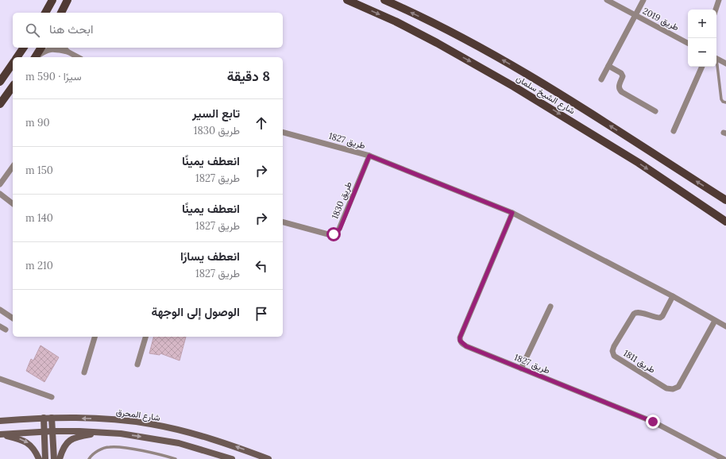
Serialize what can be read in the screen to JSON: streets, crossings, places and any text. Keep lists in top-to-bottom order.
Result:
{
  "streets": {
    "main road": ["شارع الشيخ سلمان", "شارع المحرق"],
    "street": [
      "طريق 2019",
      "طريق 1827",
      "طريق 1830",
      "طريق 1811"
    ]
  },
  "crossings": [
    ["طريق 1827", "طريق 1830"],
    ["طريق 1827", "طريق 1811"]
  ],
  "page": {
    "map_buttons": ["+", "−"],
    "search": "ابحث هنا",
    "heading": ["8 دقيقة", "سيرًا · 590 m"],
    "list": [
      ["تابع السير", "طريق 1830", "90 m"],
      ["انعطف يمينًا", "طريق 1827", "150 m"],
      ["انعطف يمينًا", "طريق 1827", "140 m"],
      ["انعطف يسارًا", "طريق 1827", "210 m"],
      "الوصول إلى الوجهة"
    ]
  }
}
